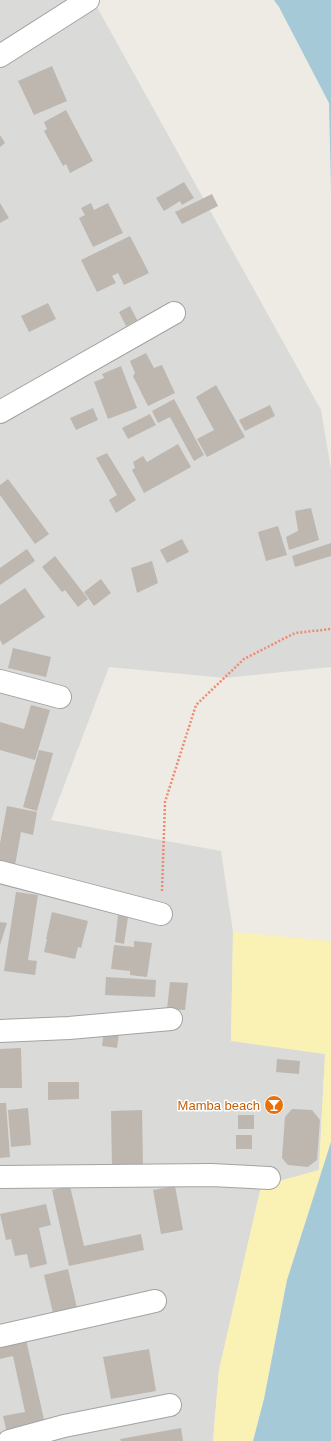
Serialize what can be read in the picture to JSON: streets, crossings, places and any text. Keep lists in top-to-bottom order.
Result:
{
  "places": {
    "bar": ["Mamba beach"]
  }
}
